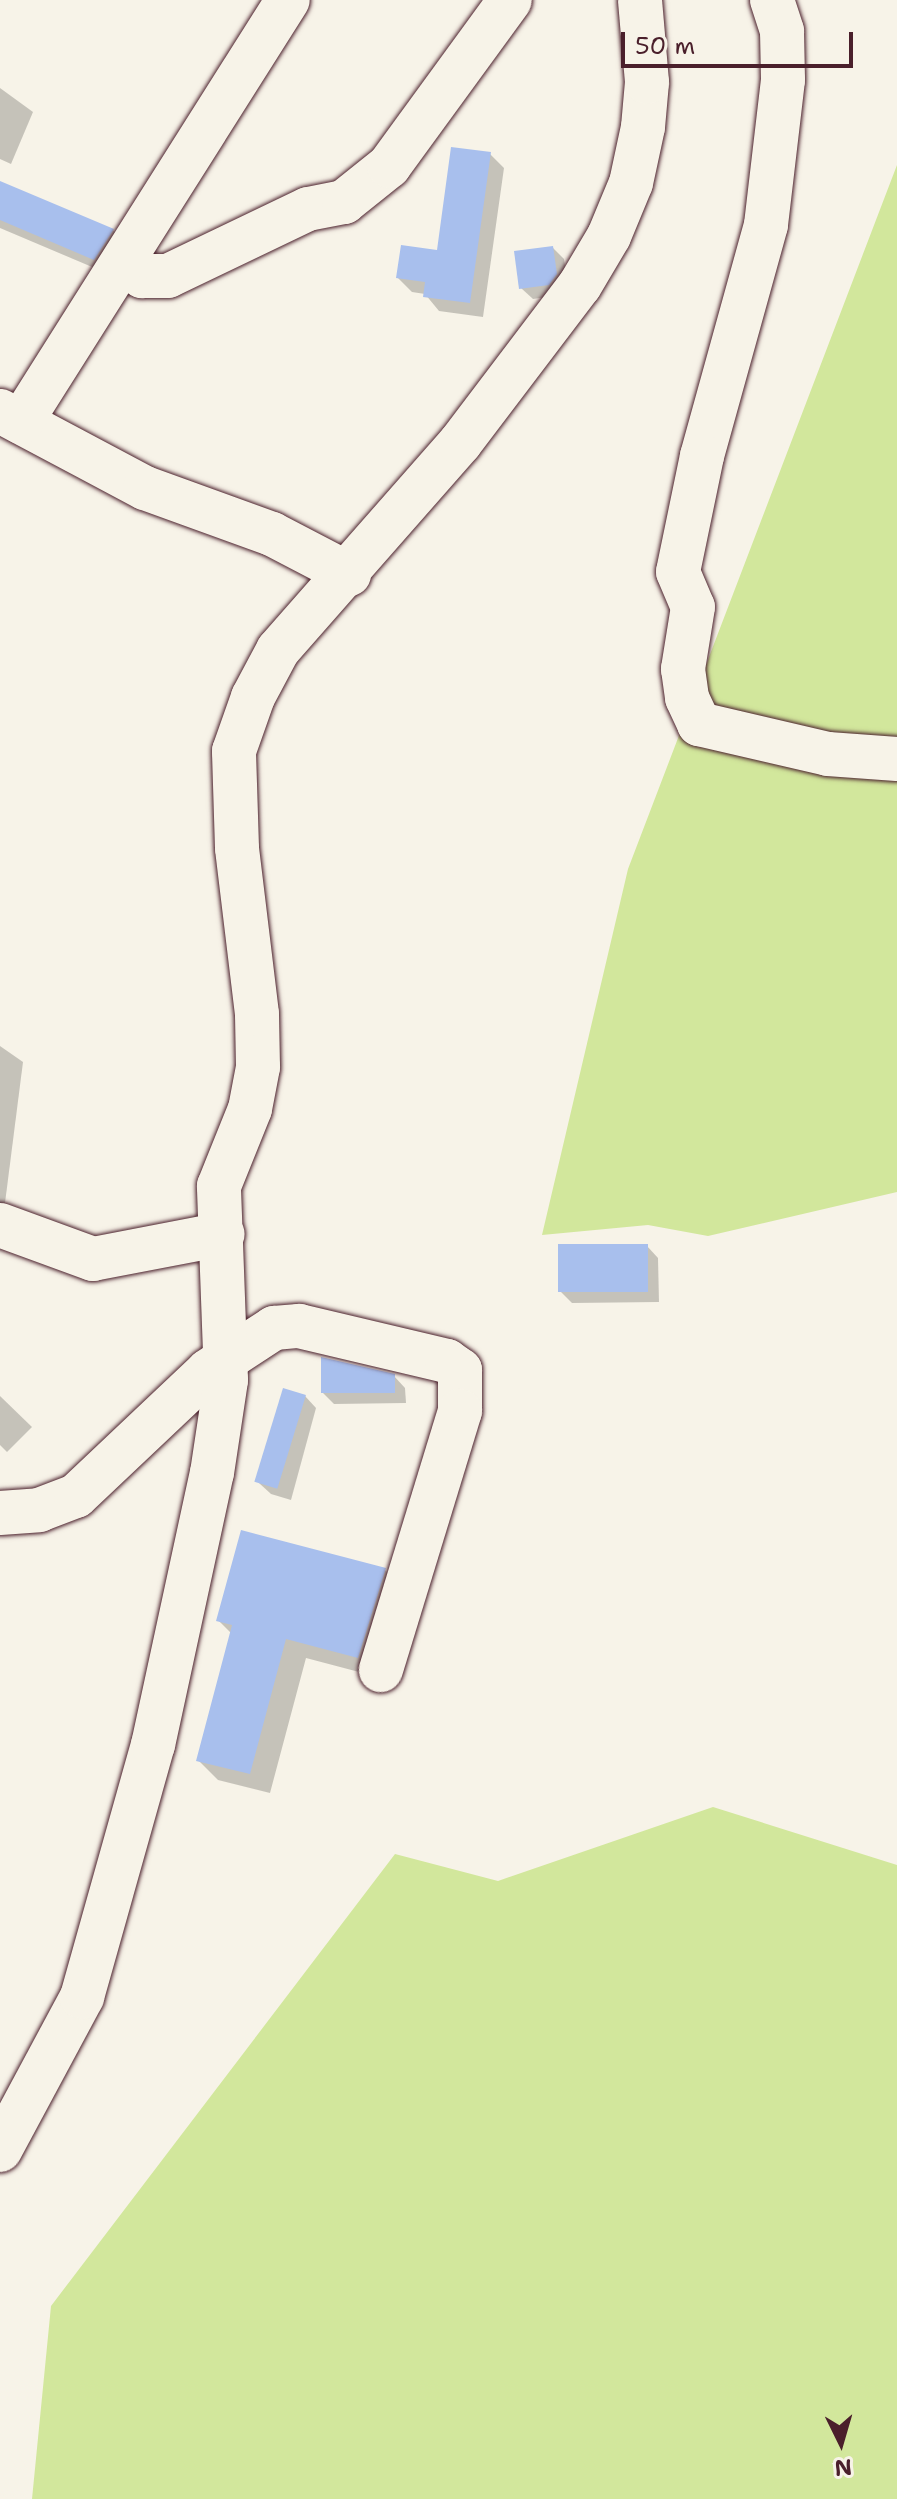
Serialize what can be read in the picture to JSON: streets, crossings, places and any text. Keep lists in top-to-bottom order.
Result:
{
  "scale_bar": "50 m",
  "north": "bottom"
}
